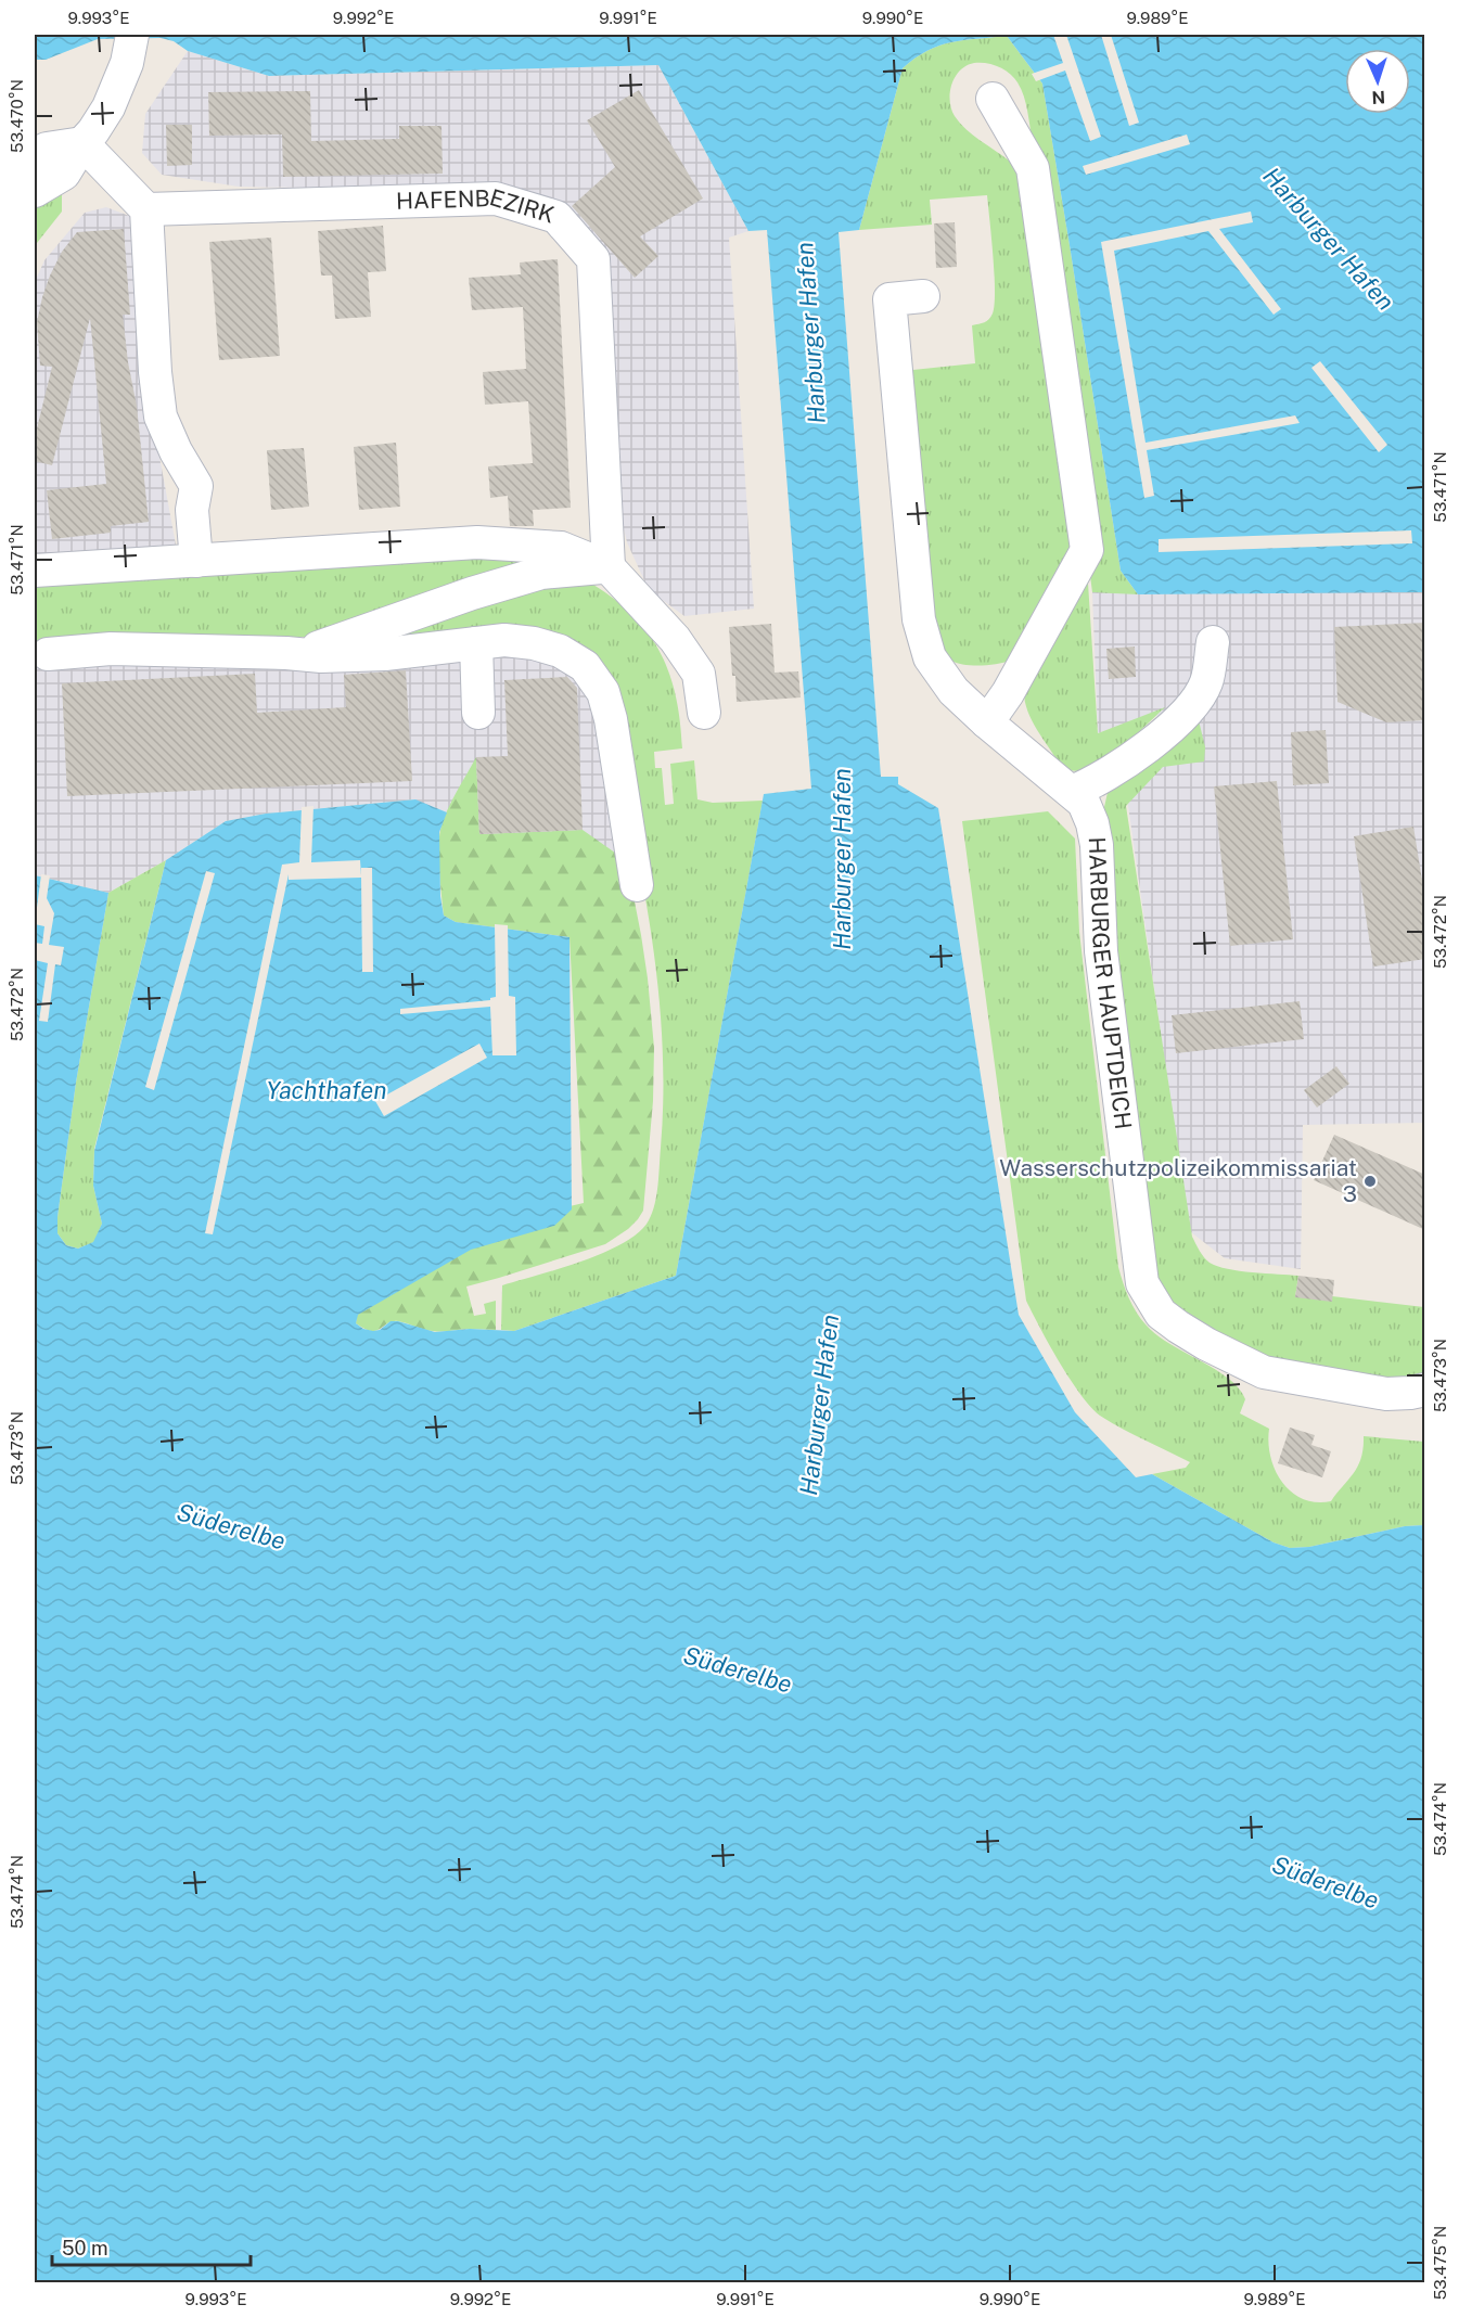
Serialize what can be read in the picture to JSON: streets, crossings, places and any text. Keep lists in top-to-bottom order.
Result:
{
  "streets": {
    "street": ["HAFENBEZIRK", "HARBURGER HAUPTDEICH"]
  },
  "water": ["Harburger Hafen", "Yachthafen", "Süderelbe"],
  "places": ["Wasserschutzpolizeikommissariat 3"],
  "scale_bar": "50 m",
  "north": "bottom",
  "coordinates": [
    "9.993°E",
    "9.992°E",
    "9.991°E",
    "9.990°E",
    "9.989°E",
    "53.470°N",
    "53.471°N",
    "53.472°N",
    "53.473°N",
    "53.474°N",
    "53.475°N"
  ]
}
